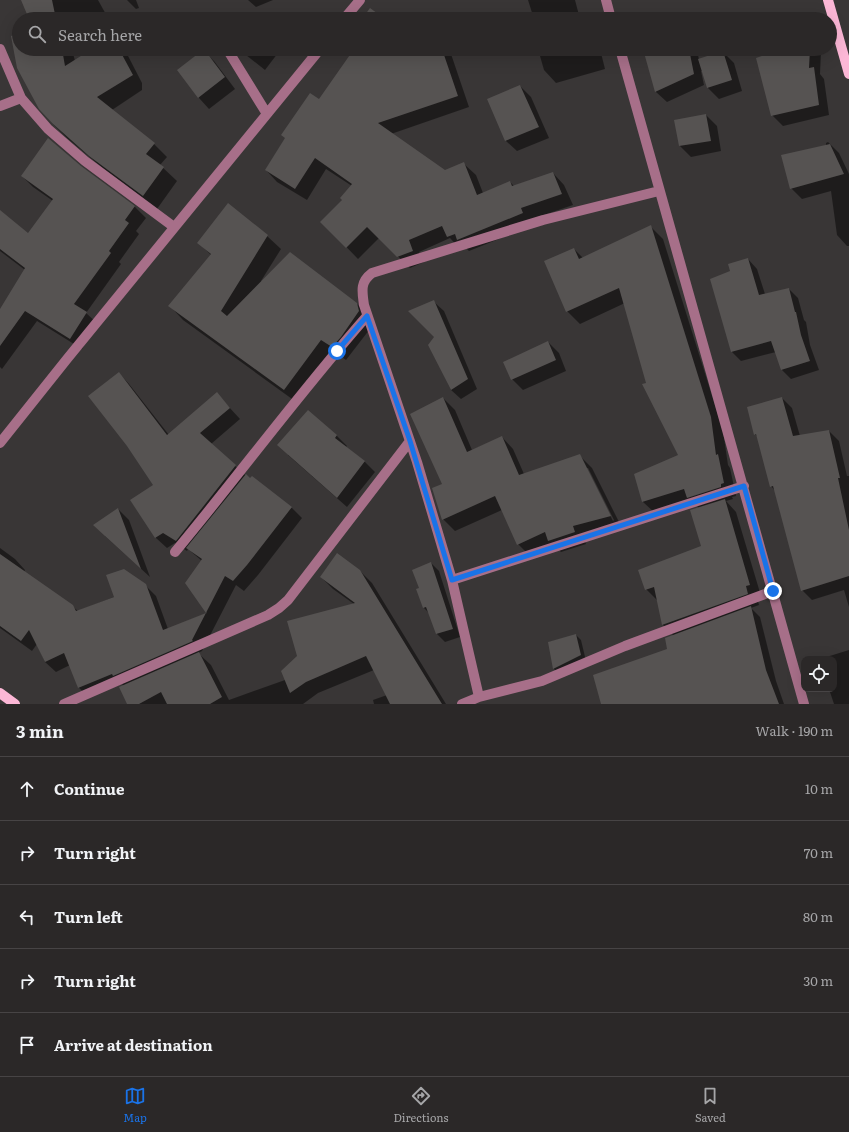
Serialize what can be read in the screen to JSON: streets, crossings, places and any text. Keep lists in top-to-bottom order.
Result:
{
  "page": {
    "search": "Search here",
    "heading": ["3 min", "Walk · 190 m"],
    "list": [
      ["Continue", "10 m"],
      ["Turn right", "70 m"],
      ["Turn left", "80 m"],
      ["Turn right", "30 m"],
      "Arrive at destination"
    ],
    "nav": ["Map", "Directions", "Saved"]
  }
}
